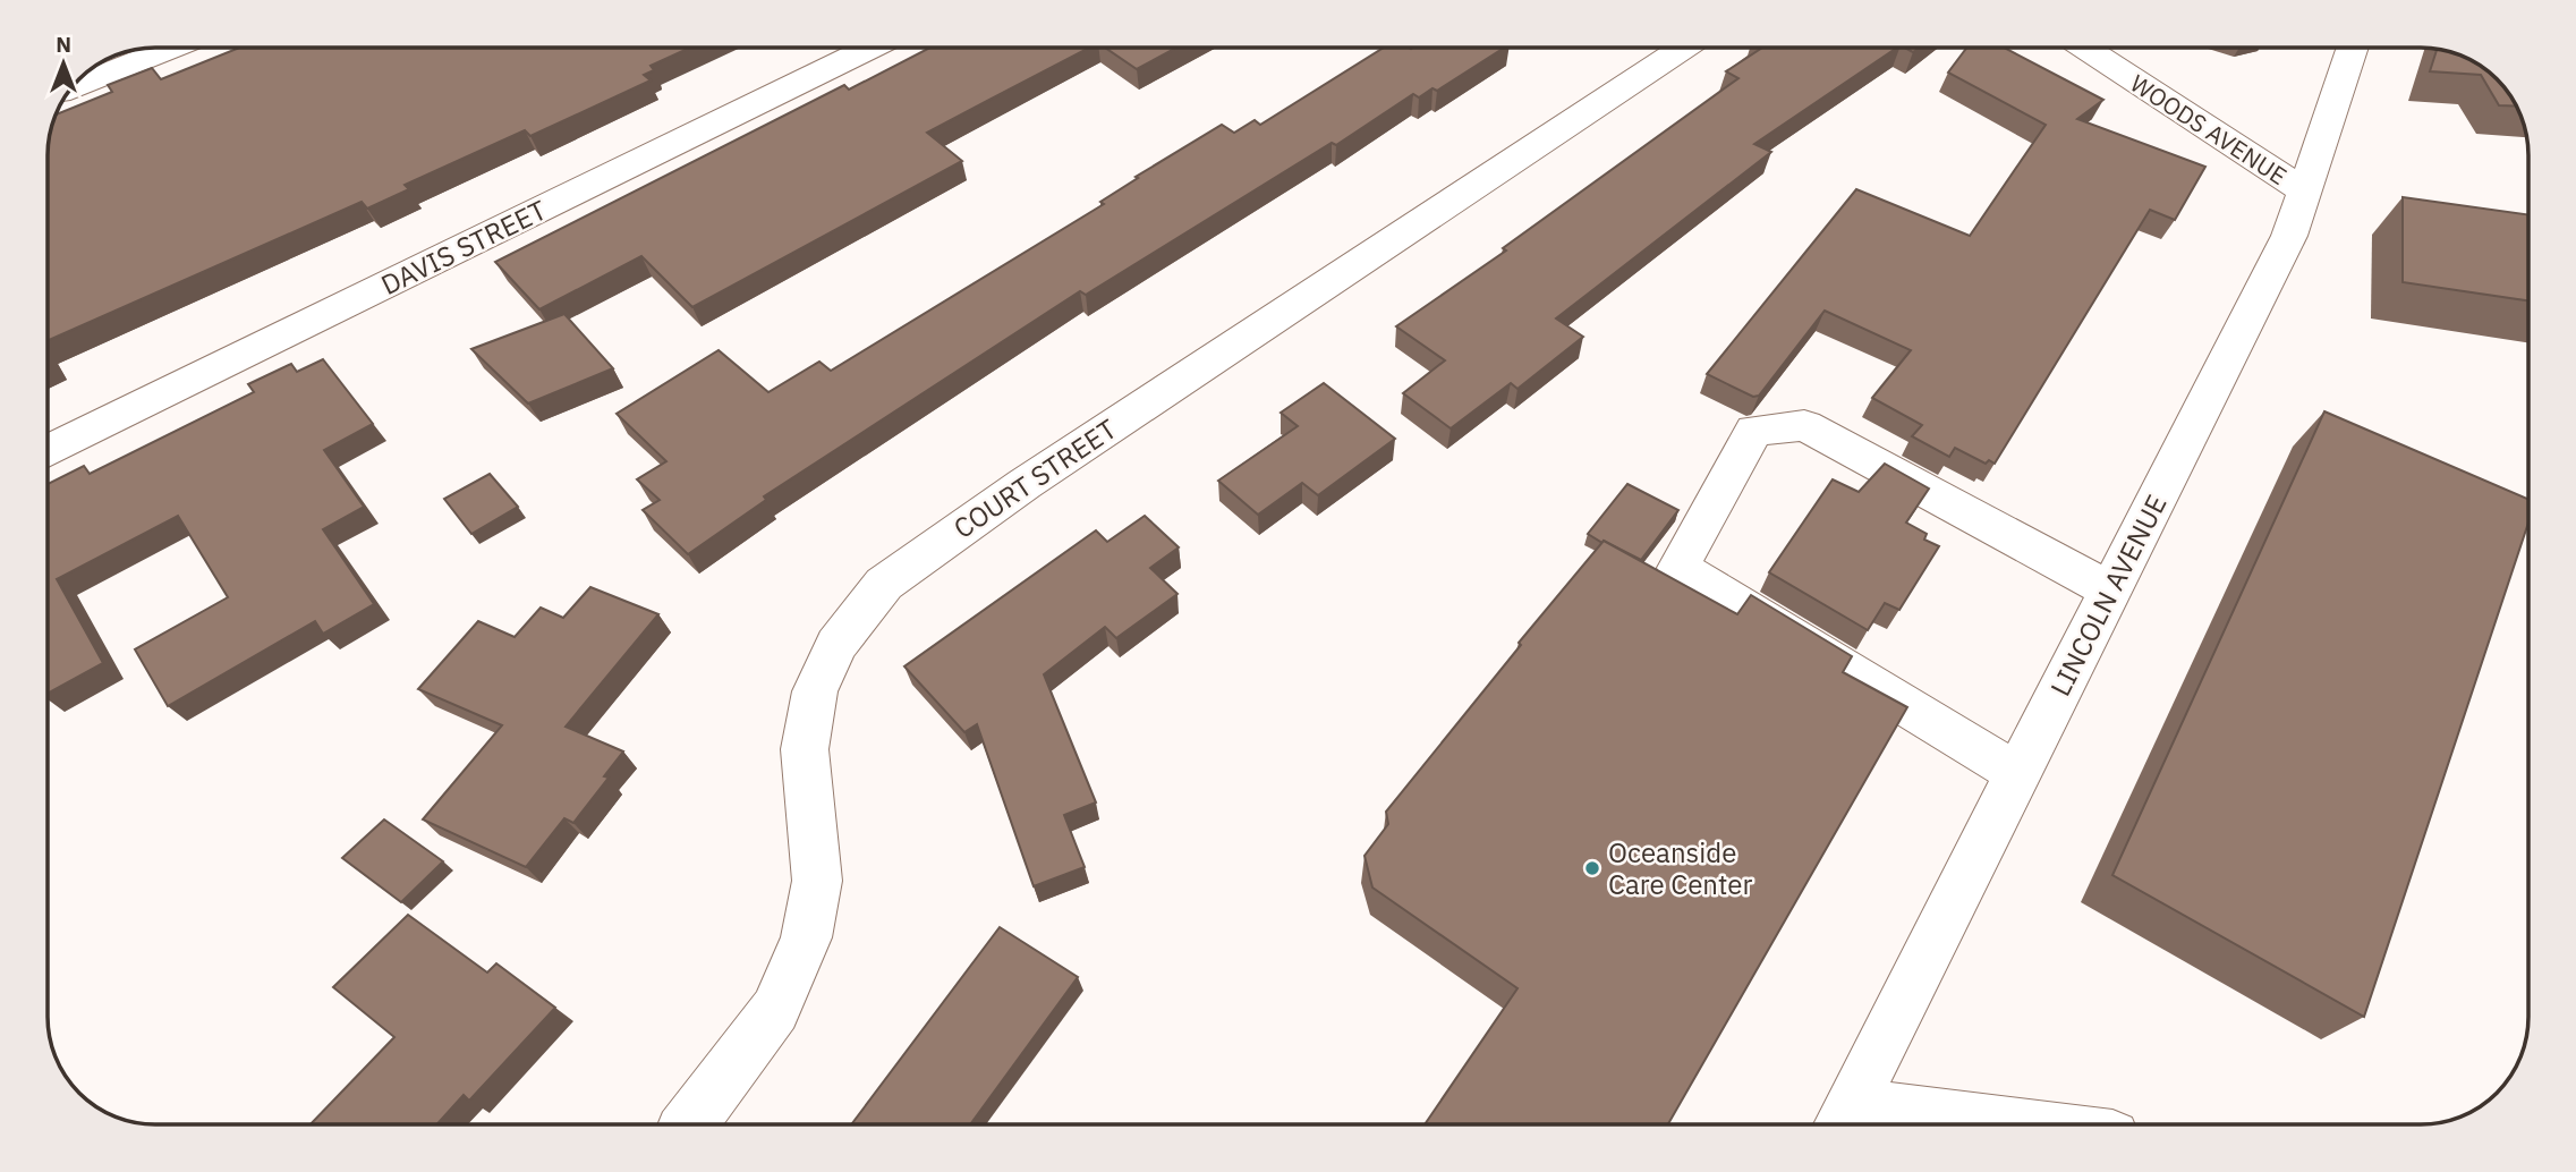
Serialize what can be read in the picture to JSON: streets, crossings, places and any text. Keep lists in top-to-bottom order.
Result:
{
  "streets": {
    "street": [
      "WOODS AVENUE",
      "DAVIS STREET",
      "COURT STREET",
      "LINCOLN AVENUE"
    ]
  },
  "crossings": [
    ["WOODS AVENUE", "LINCOLN AVENUE"]
  ],
  "places": ["Oceanside Care Center"],
  "north": "top"
}
